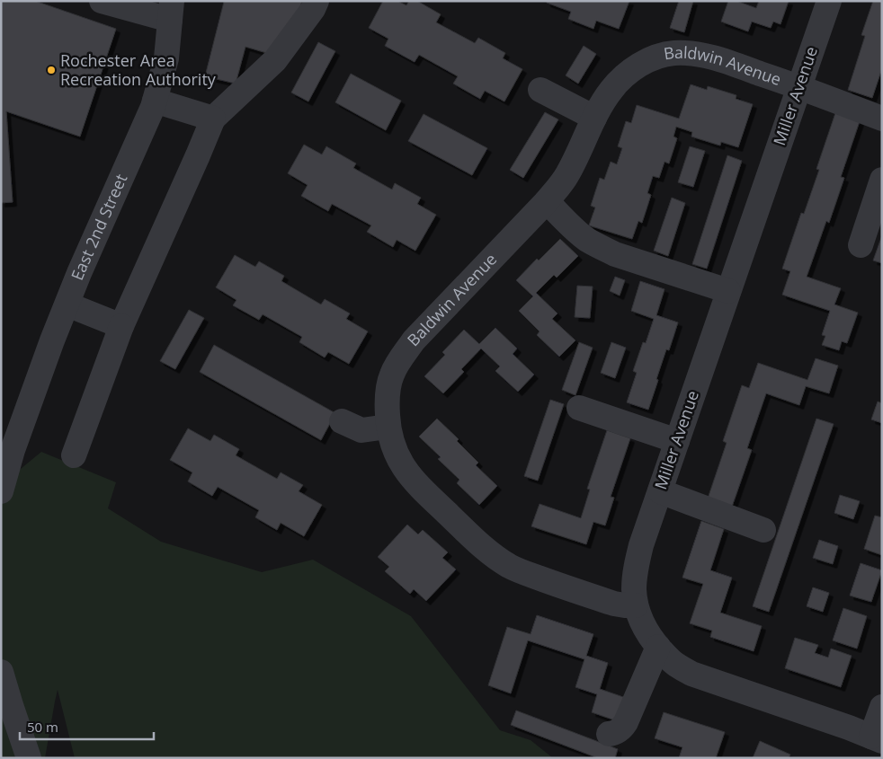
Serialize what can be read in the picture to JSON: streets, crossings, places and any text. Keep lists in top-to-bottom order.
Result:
{
  "streets": {
    "street": ["Baldwin Avenue", "Miller Avenue", "East 2nd Street"]
  },
  "crossings": [
    ["Baldwin Avenue", "Miller Avenue"]
  ],
  "places": ["Rochester Area Recreation Authority"],
  "scale_bar": "50 m"
}
